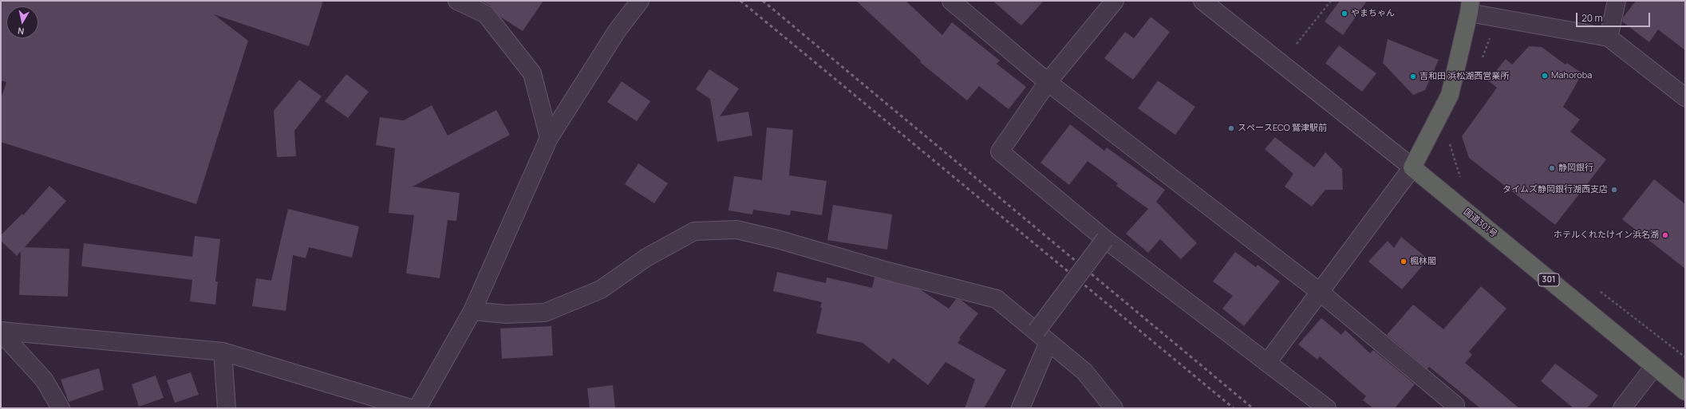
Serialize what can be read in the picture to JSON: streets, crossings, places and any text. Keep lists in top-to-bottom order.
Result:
{
  "streets": {
    "highway": ["国道301号", "301"]
  },
  "places": [
    "やまちゃん",
    "Mahoroba",
    "吉和田 浜松湖西営業所",
    "スペースECO 鷲津駅前",
    "静岡銀行",
    "タイムズ静岡銀行湖西支店",
    "ホテルくれたけイン浜名湖",
    "楓林閣"
  ],
  "scale_bar": "20 m",
  "north": "bottom"
}
